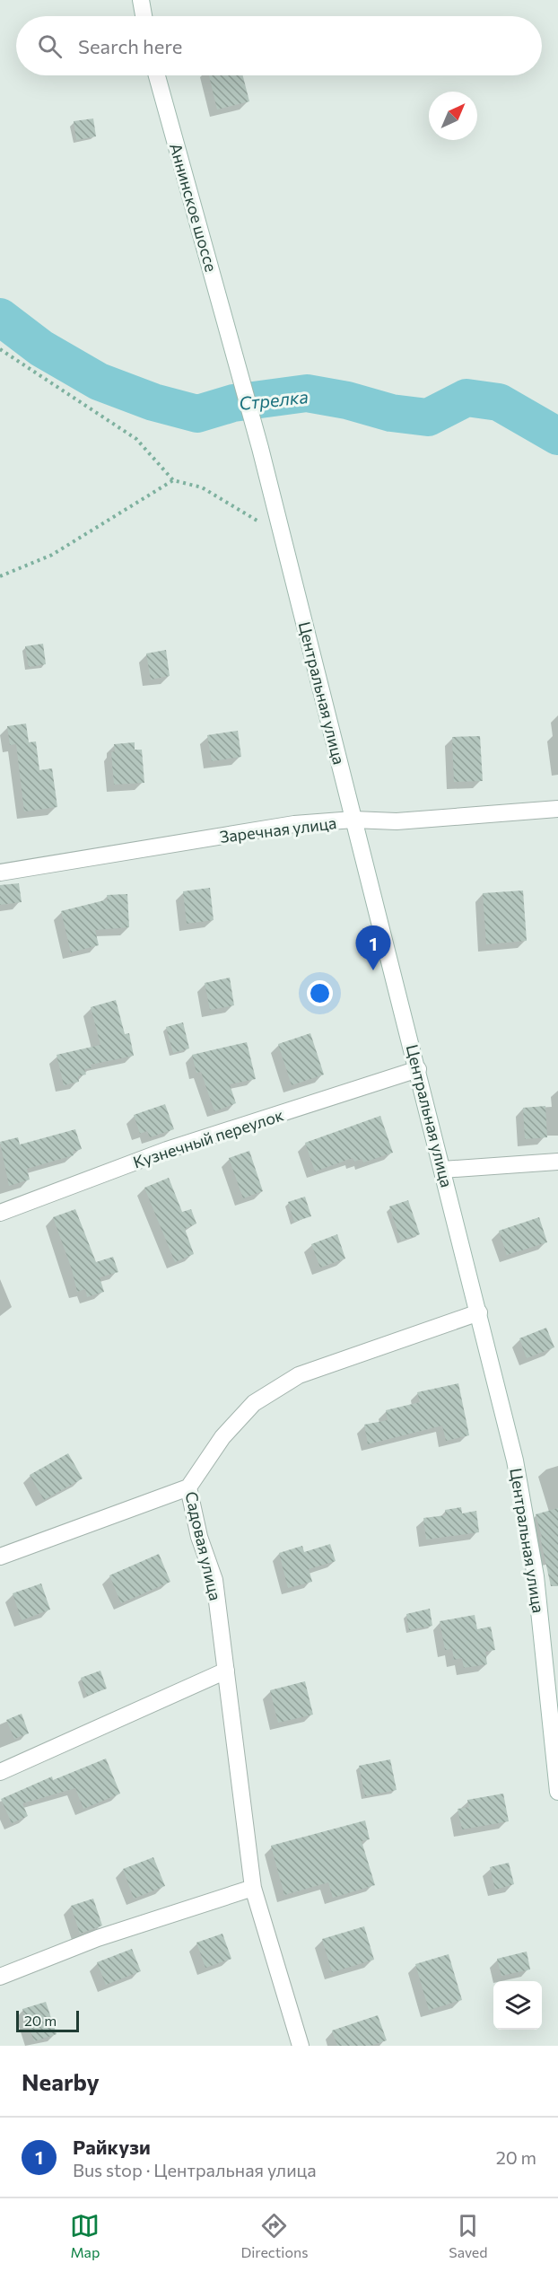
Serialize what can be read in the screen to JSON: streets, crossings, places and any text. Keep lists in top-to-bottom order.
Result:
{
  "streets": {
    "street": [
      "Аннинское шоссе",
      "Центральная улица",
      "Заречная улица",
      "Кузнечный переулок",
      "Садовая улица"
    ]
  },
  "crossings": [
    ["Аннинское шоссе", "Центральная улица"],
    ["Центральная улица", "Заречная улица"],
    ["Центральная улица", "Кузнечный переулок"],
    ["Центральная улица", "Садовая улица"]
  ],
  "water": ["Стрелка"],
  "scale_bar": "20 m",
  "north": "top right",
  "page": {
    "search": "Search here",
    "pins": "1",
    "scale": "20 m",
    "heading": "Nearby",
    "list": [
      {
        "mark": "1",
        "name": "Райкузи",
        "note": "Bus stop · Центральная улица",
        "value": "20 m"
      }
    ],
    "nav": ["Map", "Directions", "Saved"]
  }
}
